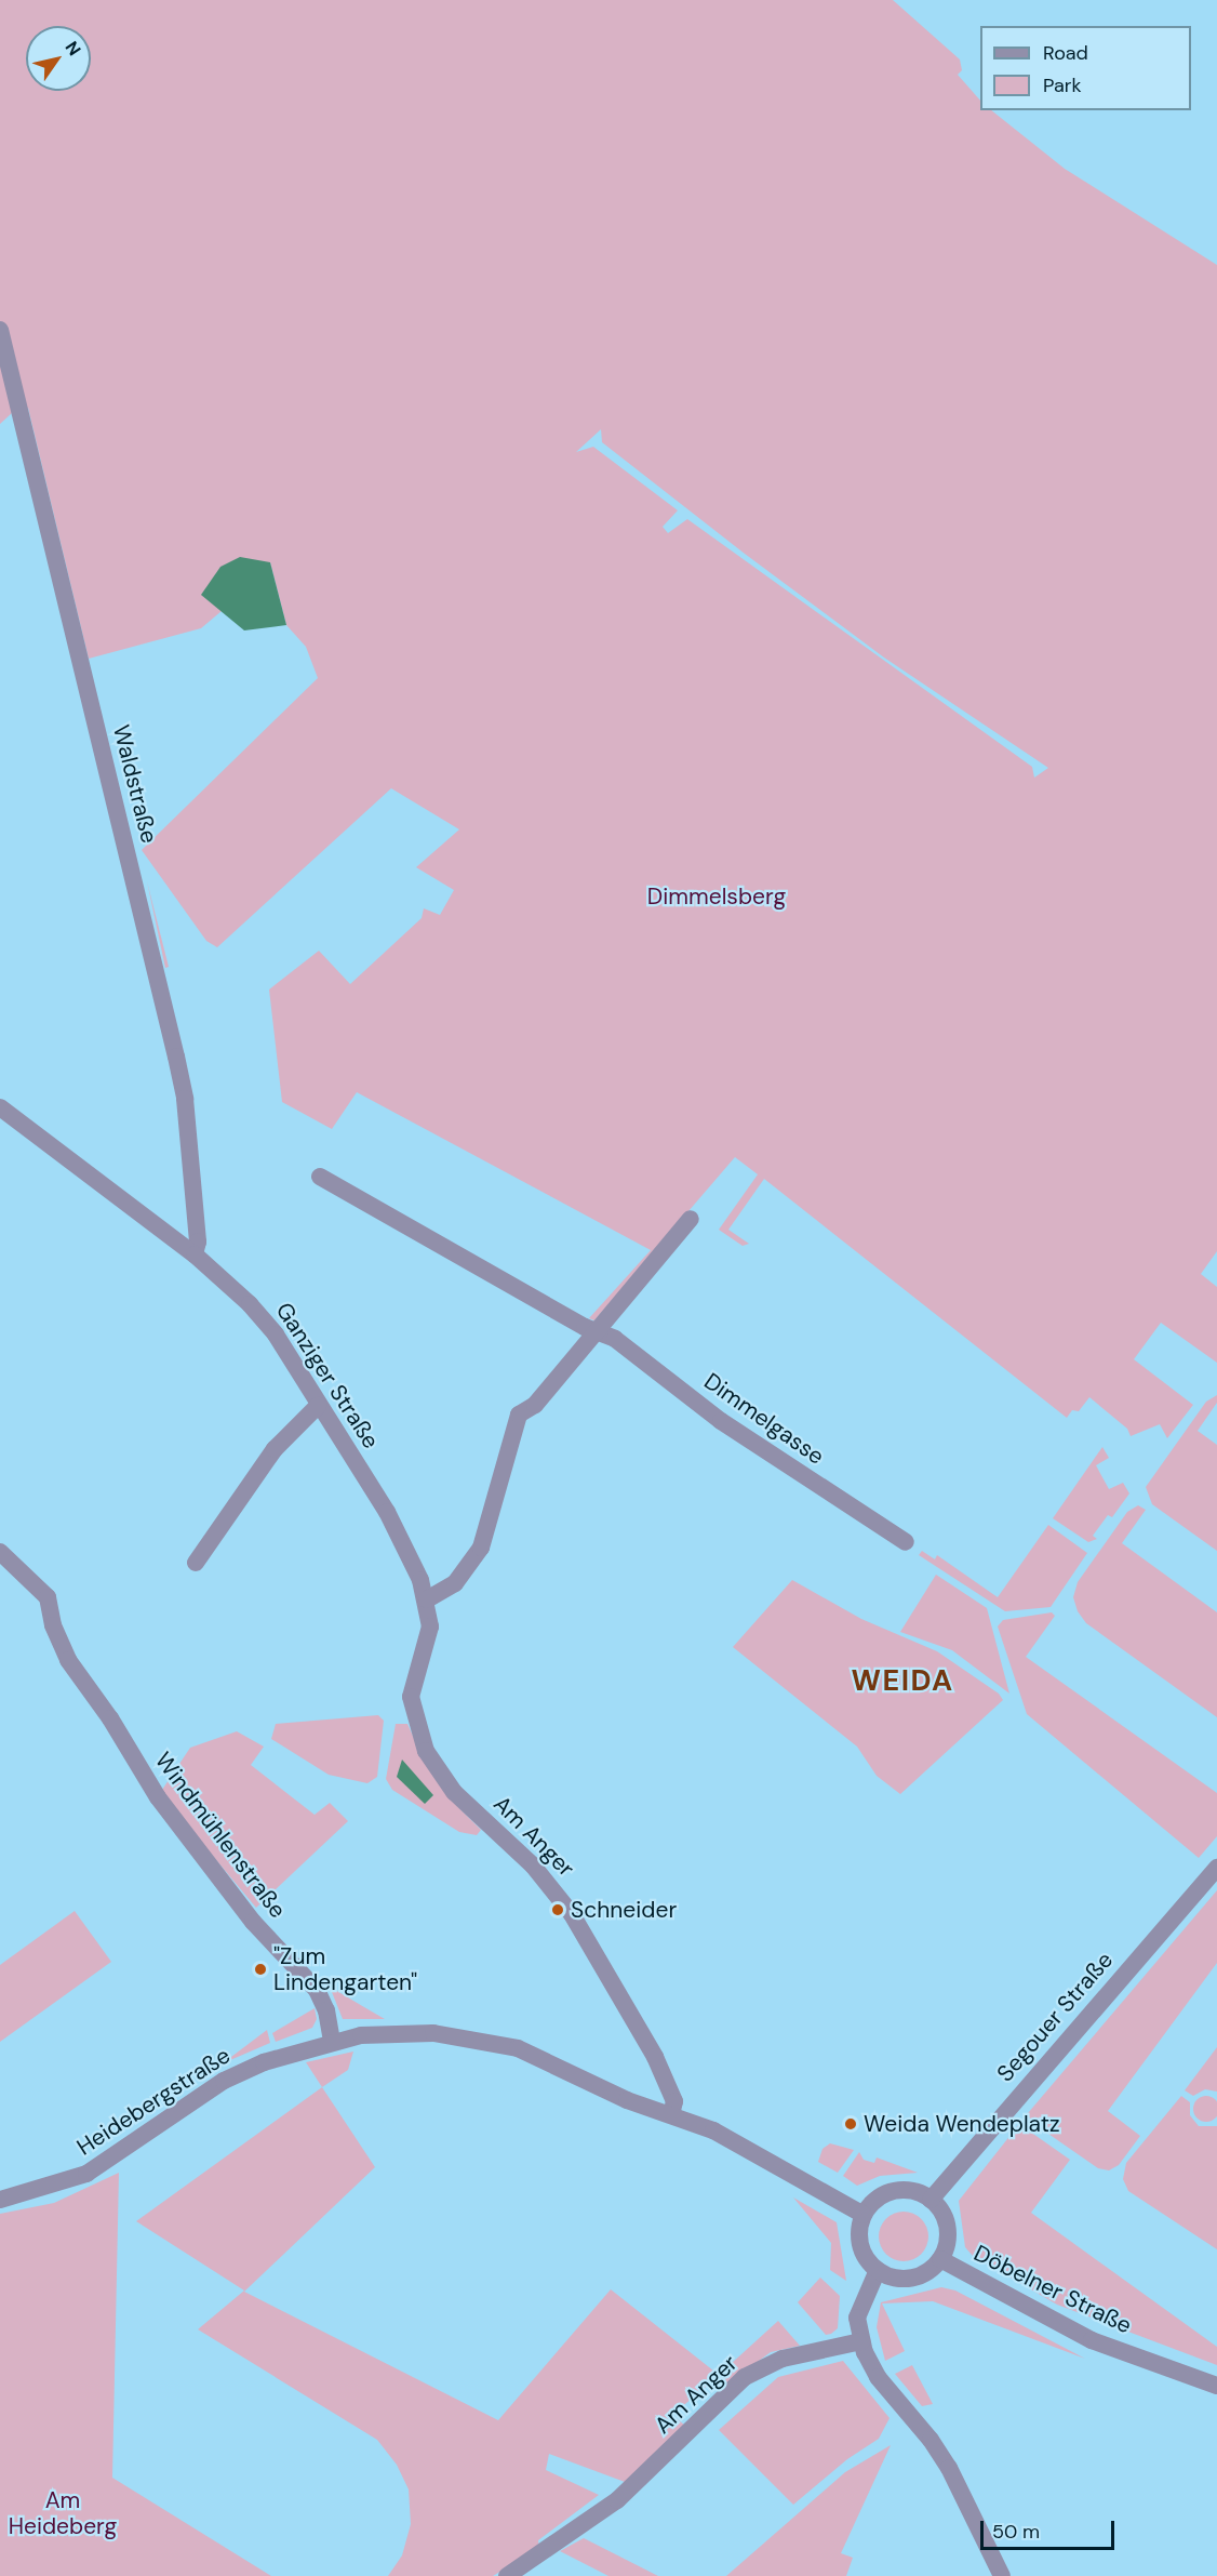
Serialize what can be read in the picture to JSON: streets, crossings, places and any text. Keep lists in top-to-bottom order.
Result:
{
  "streets": {
    "street": [
      "Waldstraße",
      "Ganziger Straße",
      "Dimmelgasse",
      "Windmühlenstraße",
      "Am Anger",
      "Segouer Straße",
      "Heidebergstraße",
      "Döbelner Straße"
    ]
  },
  "crossings": [
    ["Waldstraße", "Ganziger Straße"],
    ["Ganziger Straße", "Am Anger"],
    ["Windmühlenstraße", "Heidebergstraße"],
    ["Segouer Straße", "Döbelner Straße"]
  ],
  "districts": ["WEIDA"],
  "parks": ["Dimmelsberg", "Am Heideberg"],
  "places": ["Schneider", "\"Zum Lindengarten\"", "Weida Wendeplatz"],
  "legend": ["Road", "Park"],
  "scale_bar": "50 m",
  "north": "top right"
}
